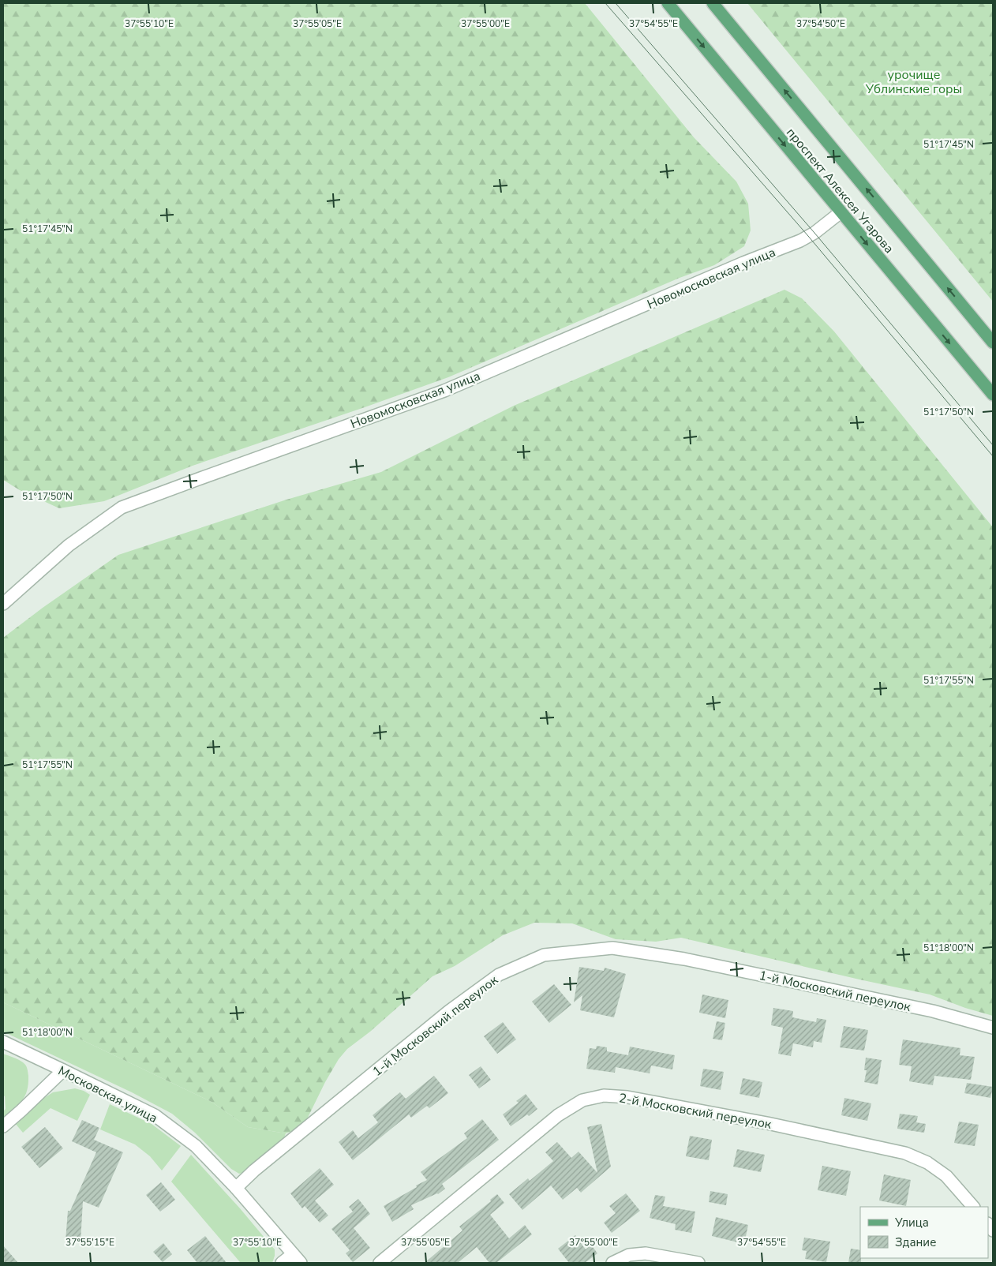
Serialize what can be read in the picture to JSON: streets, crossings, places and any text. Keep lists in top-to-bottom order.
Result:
{
  "streets": {
    "main road": ["проспект Алексея Угарова"],
    "street": [
      "Новомосковская улица",
      "1-й Московский переулок",
      "Московская улица",
      "2-й Московский переулок"
    ]
  },
  "crossings": [
    ["проспект Алексея Угарова", "Новомосковская улица"],
    ["1-й Московский переулок", "Московская улица"]
  ],
  "parks": ["урочище Ублинские горы"],
  "legend": ["Улица", "Здание"],
  "coordinates": [
    "37°55'10\"E",
    "37°55'05\"E",
    "37°55'00\"E",
    "37°54'55\"E",
    "37°54'50\"E",
    "51°17'45\"N",
    "51°17'50\"N",
    "51°17'55\"N",
    "51°18'00\"N",
    "37°55'15\"E"
  ]
}
